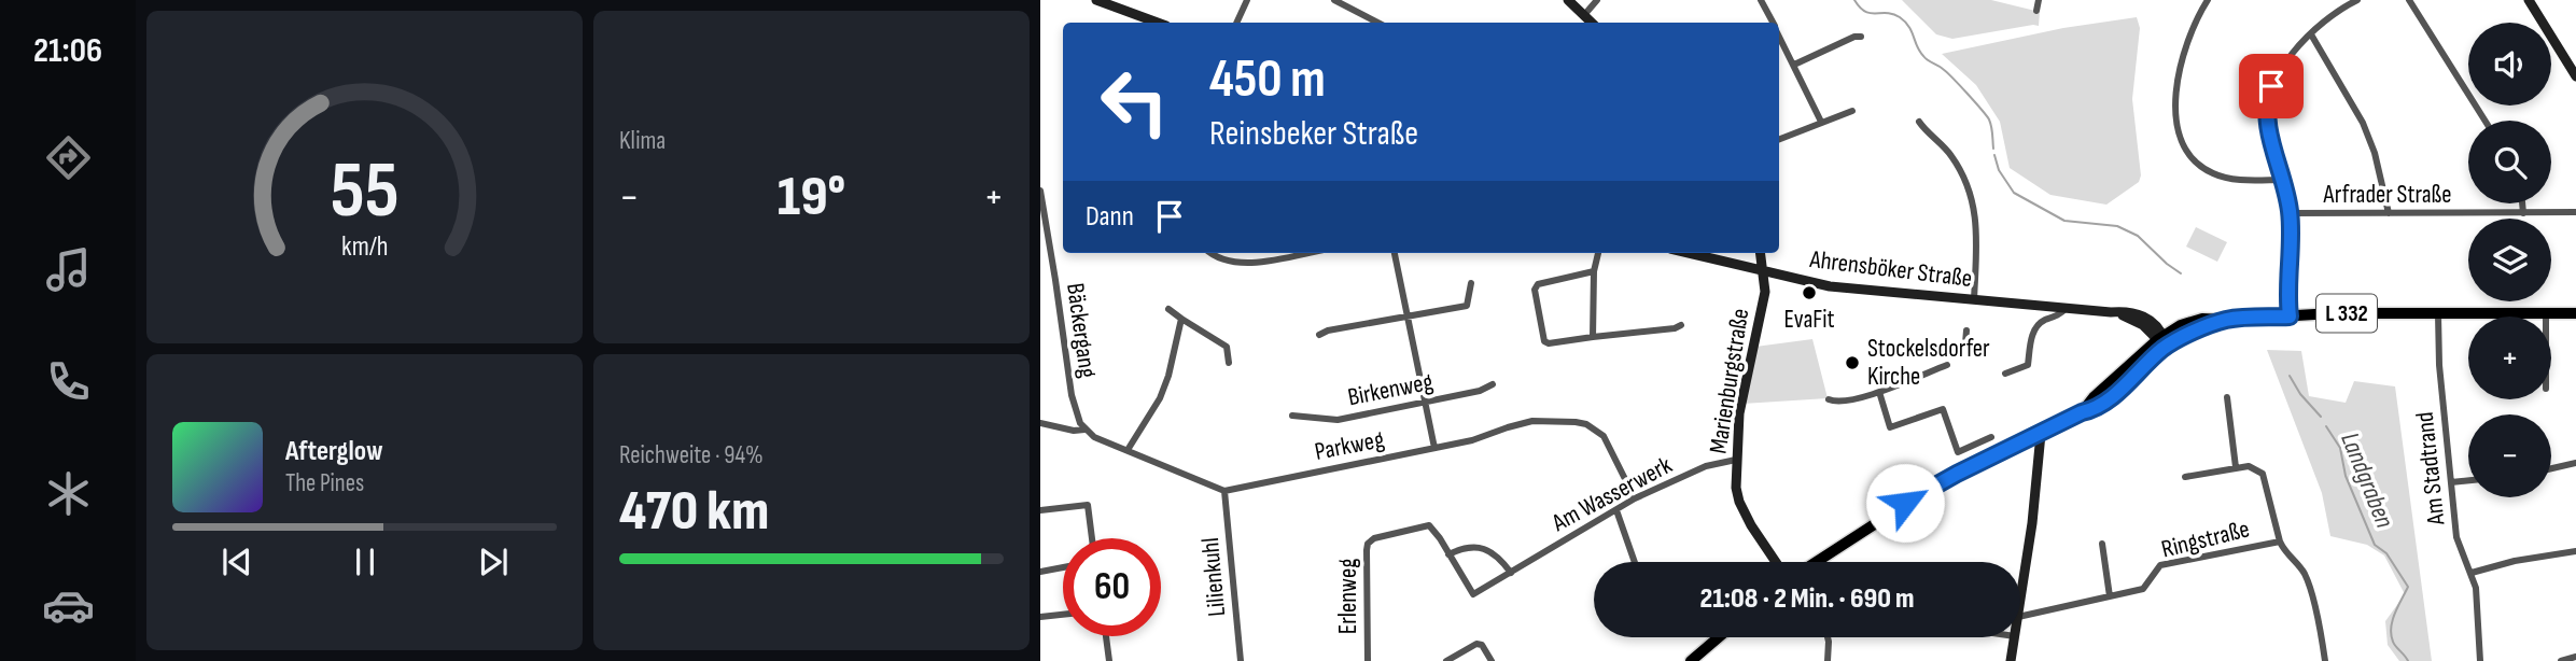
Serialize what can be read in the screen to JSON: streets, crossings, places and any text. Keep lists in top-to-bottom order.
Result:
{
  "streets": {
    "main road": ["Ahrensböker Straße", "L 332", "Marienburgstraße"],
    "street": [
      "Arfrader Straße",
      "Bäckergang",
      "Birkenweg",
      "Parkweg",
      "Am Stadtrand",
      "Am Wasserwerk",
      "Ringstraße",
      "Lilienkuhl",
      "Erlenweg"
    ]
  },
  "crossings": [
    ["Ahrensböker Straße", "L 332"],
    ["Ahrensböker Straße", "Marienburgstraße"],
    ["L 332", "Am Stadtrand"],
    ["Marienburgstraße", "Am Wasserwerk"],
    ["Parkweg", "Am Wasserwerk"],
    ["Parkweg", "Lilienkuhl"],
    ["Am Wasserwerk", "Erlenweg"]
  ],
  "water": ["Landgraben"],
  "places": ["EvaFit", "Stockelsdorfer Kirche"],
  "page": {
    "tabs": "21:06",
    "tile": [
      "Klima",
      ["Reichweite · 94%", "470 km"]
    ],
    "map_buttons": ["+", "−"],
    "turn": ["450 m", "Reinsbeker Straße"],
    "heat": ["−", "19°", "+"],
    "then": "Dann",
    "song": ["Afterglow", "The Pines"],
    "limit": "60",
    "trip": "21:08 · 2 Min. · 690 m",
    "gauge": ["55", "km/h"]
  }
}
